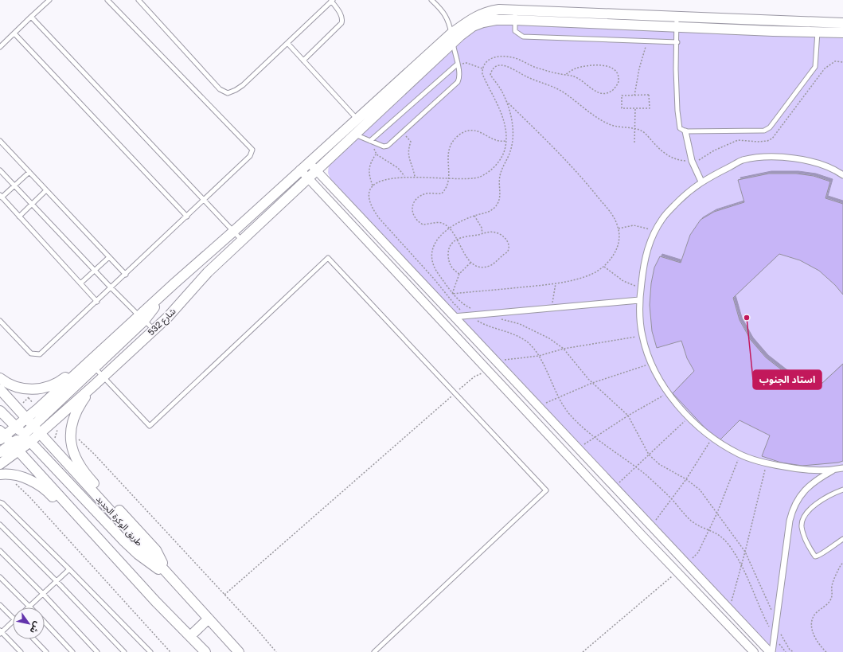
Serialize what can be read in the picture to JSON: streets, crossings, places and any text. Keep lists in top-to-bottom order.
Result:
{
  "streets": {
    "street": ["شارع 532", "طريق الوكرة الجديد"]
  },
  "crossings": [
    ["شارع 532", "طريق الوكرة الجديد"]
  ],
  "places": ["استاد الجنوب"],
  "north": "bottom right"
}
